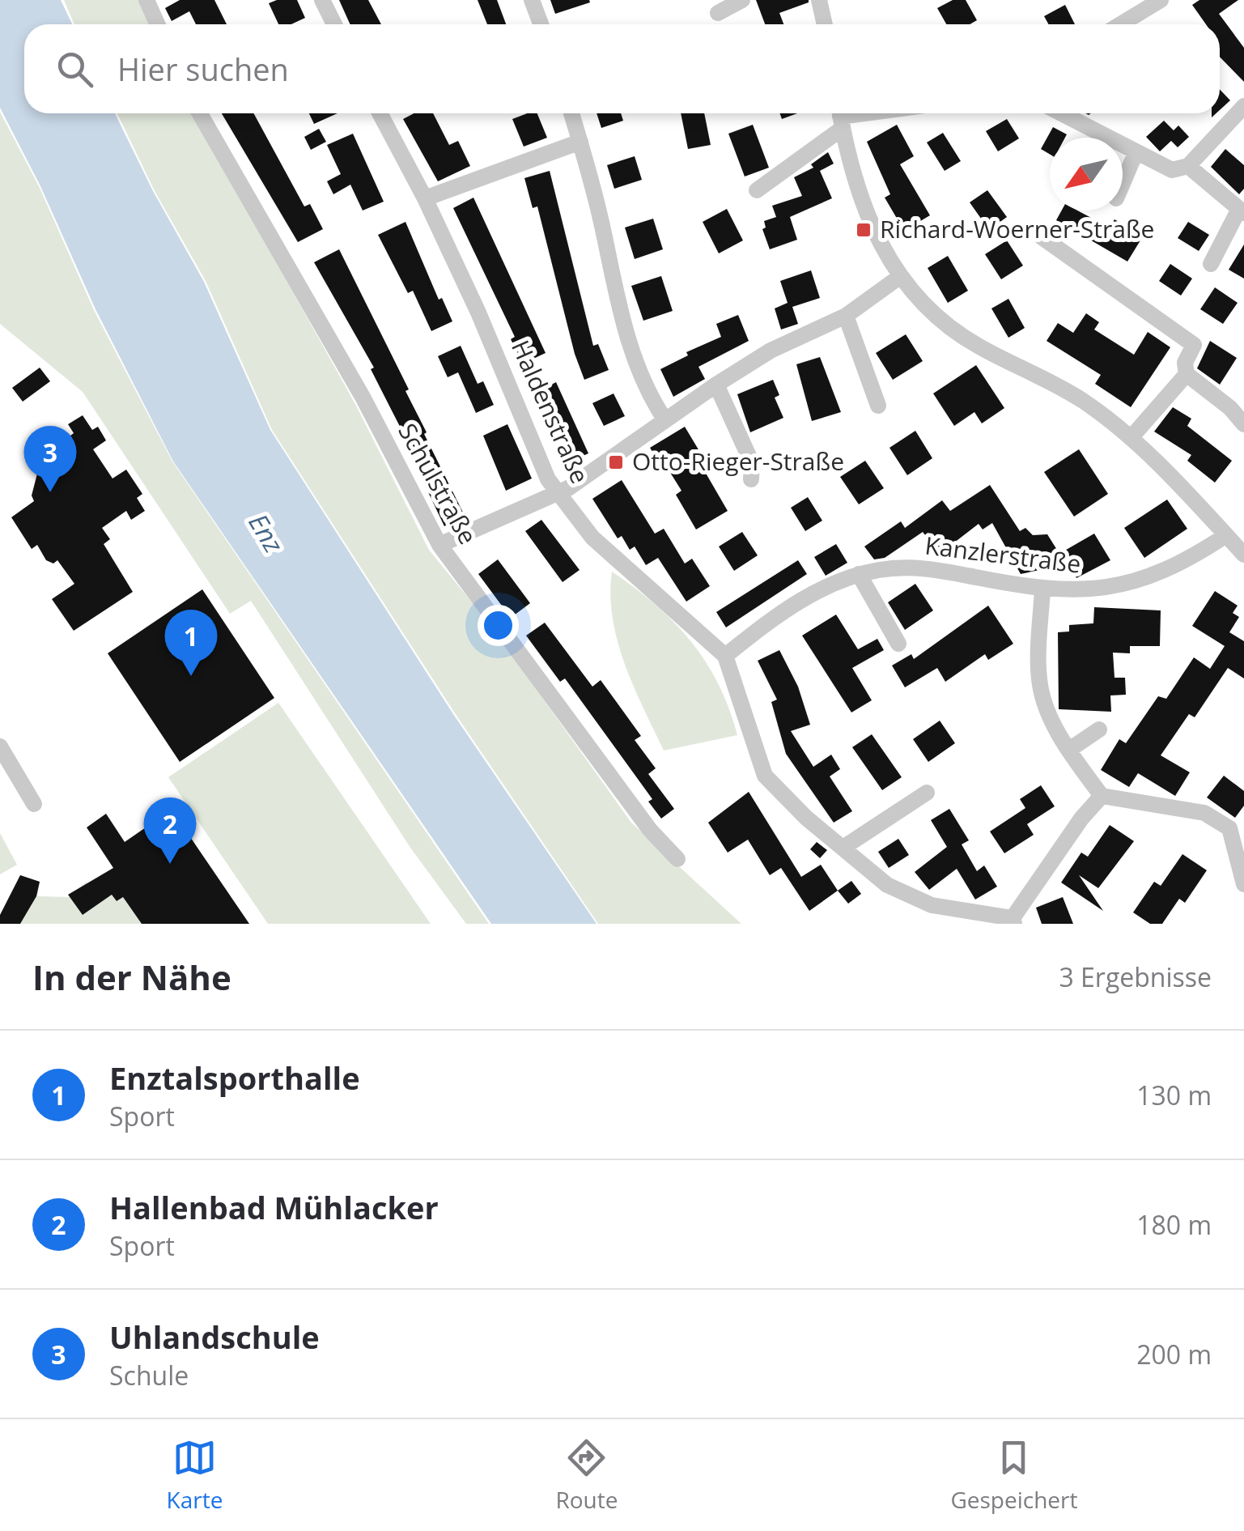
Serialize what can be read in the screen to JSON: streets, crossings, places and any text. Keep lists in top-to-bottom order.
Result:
{
  "streets": {
    "street": ["Haldenstraße", "Schulstraße", "Kanzlerstraße"]
  },
  "crossings": [
    ["Haldenstraße", "Kanzlerstraße"]
  ],
  "water": ["Enz"],
  "places": {
    "transit": ["Richard-Woerner-Straße", "Otto-Rieger-Straße"]
  },
  "north": "bottom left",
  "page": {
    "search": "Hier suchen",
    "pins": ["3", "1", "2"],
    "heading": ["In der Nähe", "3 Ergebnisse"],
    "list": [
      {
        "mark": "1",
        "name": "Enztalsporthalle",
        "note": "Sport",
        "value": "130 m"
      },
      {
        "mark": "2",
        "name": "Hallenbad Mühlacker",
        "note": "Sport",
        "value": "180 m"
      },
      {
        "mark": "3",
        "name": "Uhlandschule",
        "note": "Schule",
        "value": "200 m"
      }
    ],
    "nav": ["Karte", "Route", "Gespeichert"]
  }
}
